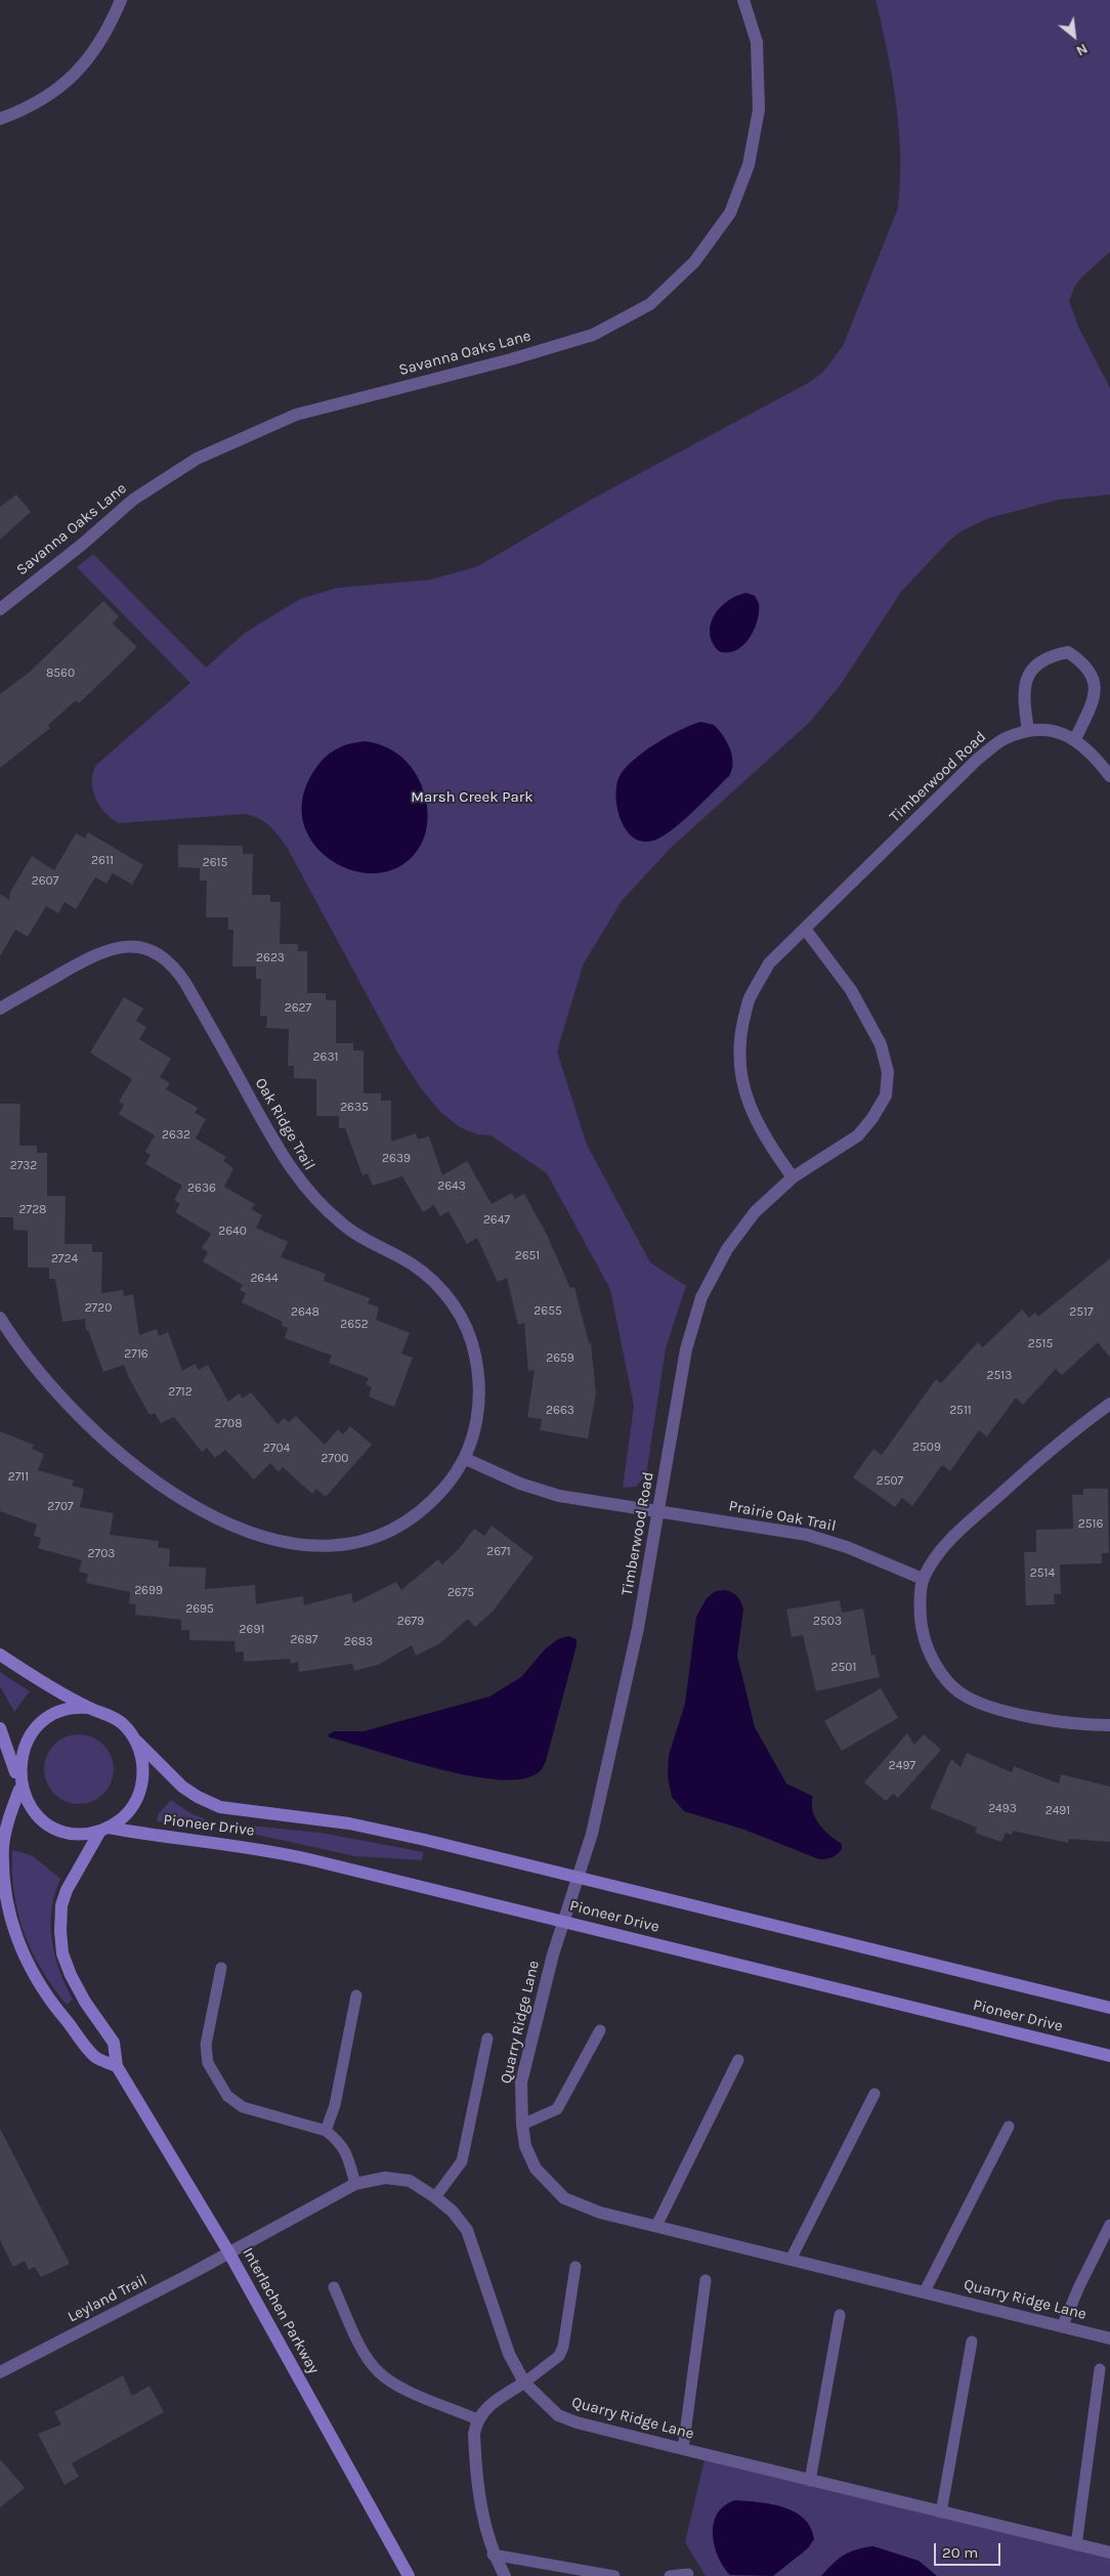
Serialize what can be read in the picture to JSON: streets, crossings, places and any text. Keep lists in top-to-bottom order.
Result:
{
  "streets": {
    "street": [
      "Savanna Oaks Lane",
      "Timberwood Road",
      "Oak Ridge Trail",
      "Prairie Oak Trail",
      "Pioneer Drive",
      "Quarry Ridge Lane",
      "Leyland Trail",
      "Interlachen Parkway"
    ]
  },
  "crossings": [
    ["Timberwood Road", "Prairie Oak Trail"],
    ["Timberwood Road", "Pioneer Drive"],
    ["Timberwood Road", "Quarry Ridge Lane"],
    ["Pioneer Drive", "Quarry Ridge Lane"],
    ["Pioneer Drive", "Interlachen Parkway"],
    ["Quarry Ridge Lane", "Leyland Trail"],
    ["Quarry Ridge Lane", "Interlachen Parkway"],
    ["Leyland Trail", "Interlachen Parkway"]
  ],
  "parks": ["Marsh Creek Park"],
  "house_numbers": [
    "8560",
    "2611",
    "2615",
    "2607",
    "2623",
    "2627",
    "2631",
    "2635",
    "2632",
    "2639",
    "2732",
    "2643",
    "2636",
    "2728",
    "2647",
    "2640",
    "2651",
    "2724",
    "2644",
    "2720",
    "2655",
    "2648",
    "2517",
    "2652",
    "2515",
    "2716",
    "2659",
    "2513",
    "2712",
    "2663",
    "2511",
    "2708",
    "2509",
    "2704",
    "2700",
    "2711",
    "2507",
    "2707",
    "2516",
    "2671",
    "2703",
    "2514",
    "2699",
    "2675",
    "2695",
    "2679",
    "2503",
    "2691",
    "2687",
    "2683",
    "2501",
    "2497",
    "2493",
    "2491"
  ],
  "scale_bar": "20 m",
  "north": "bottom right"
}
